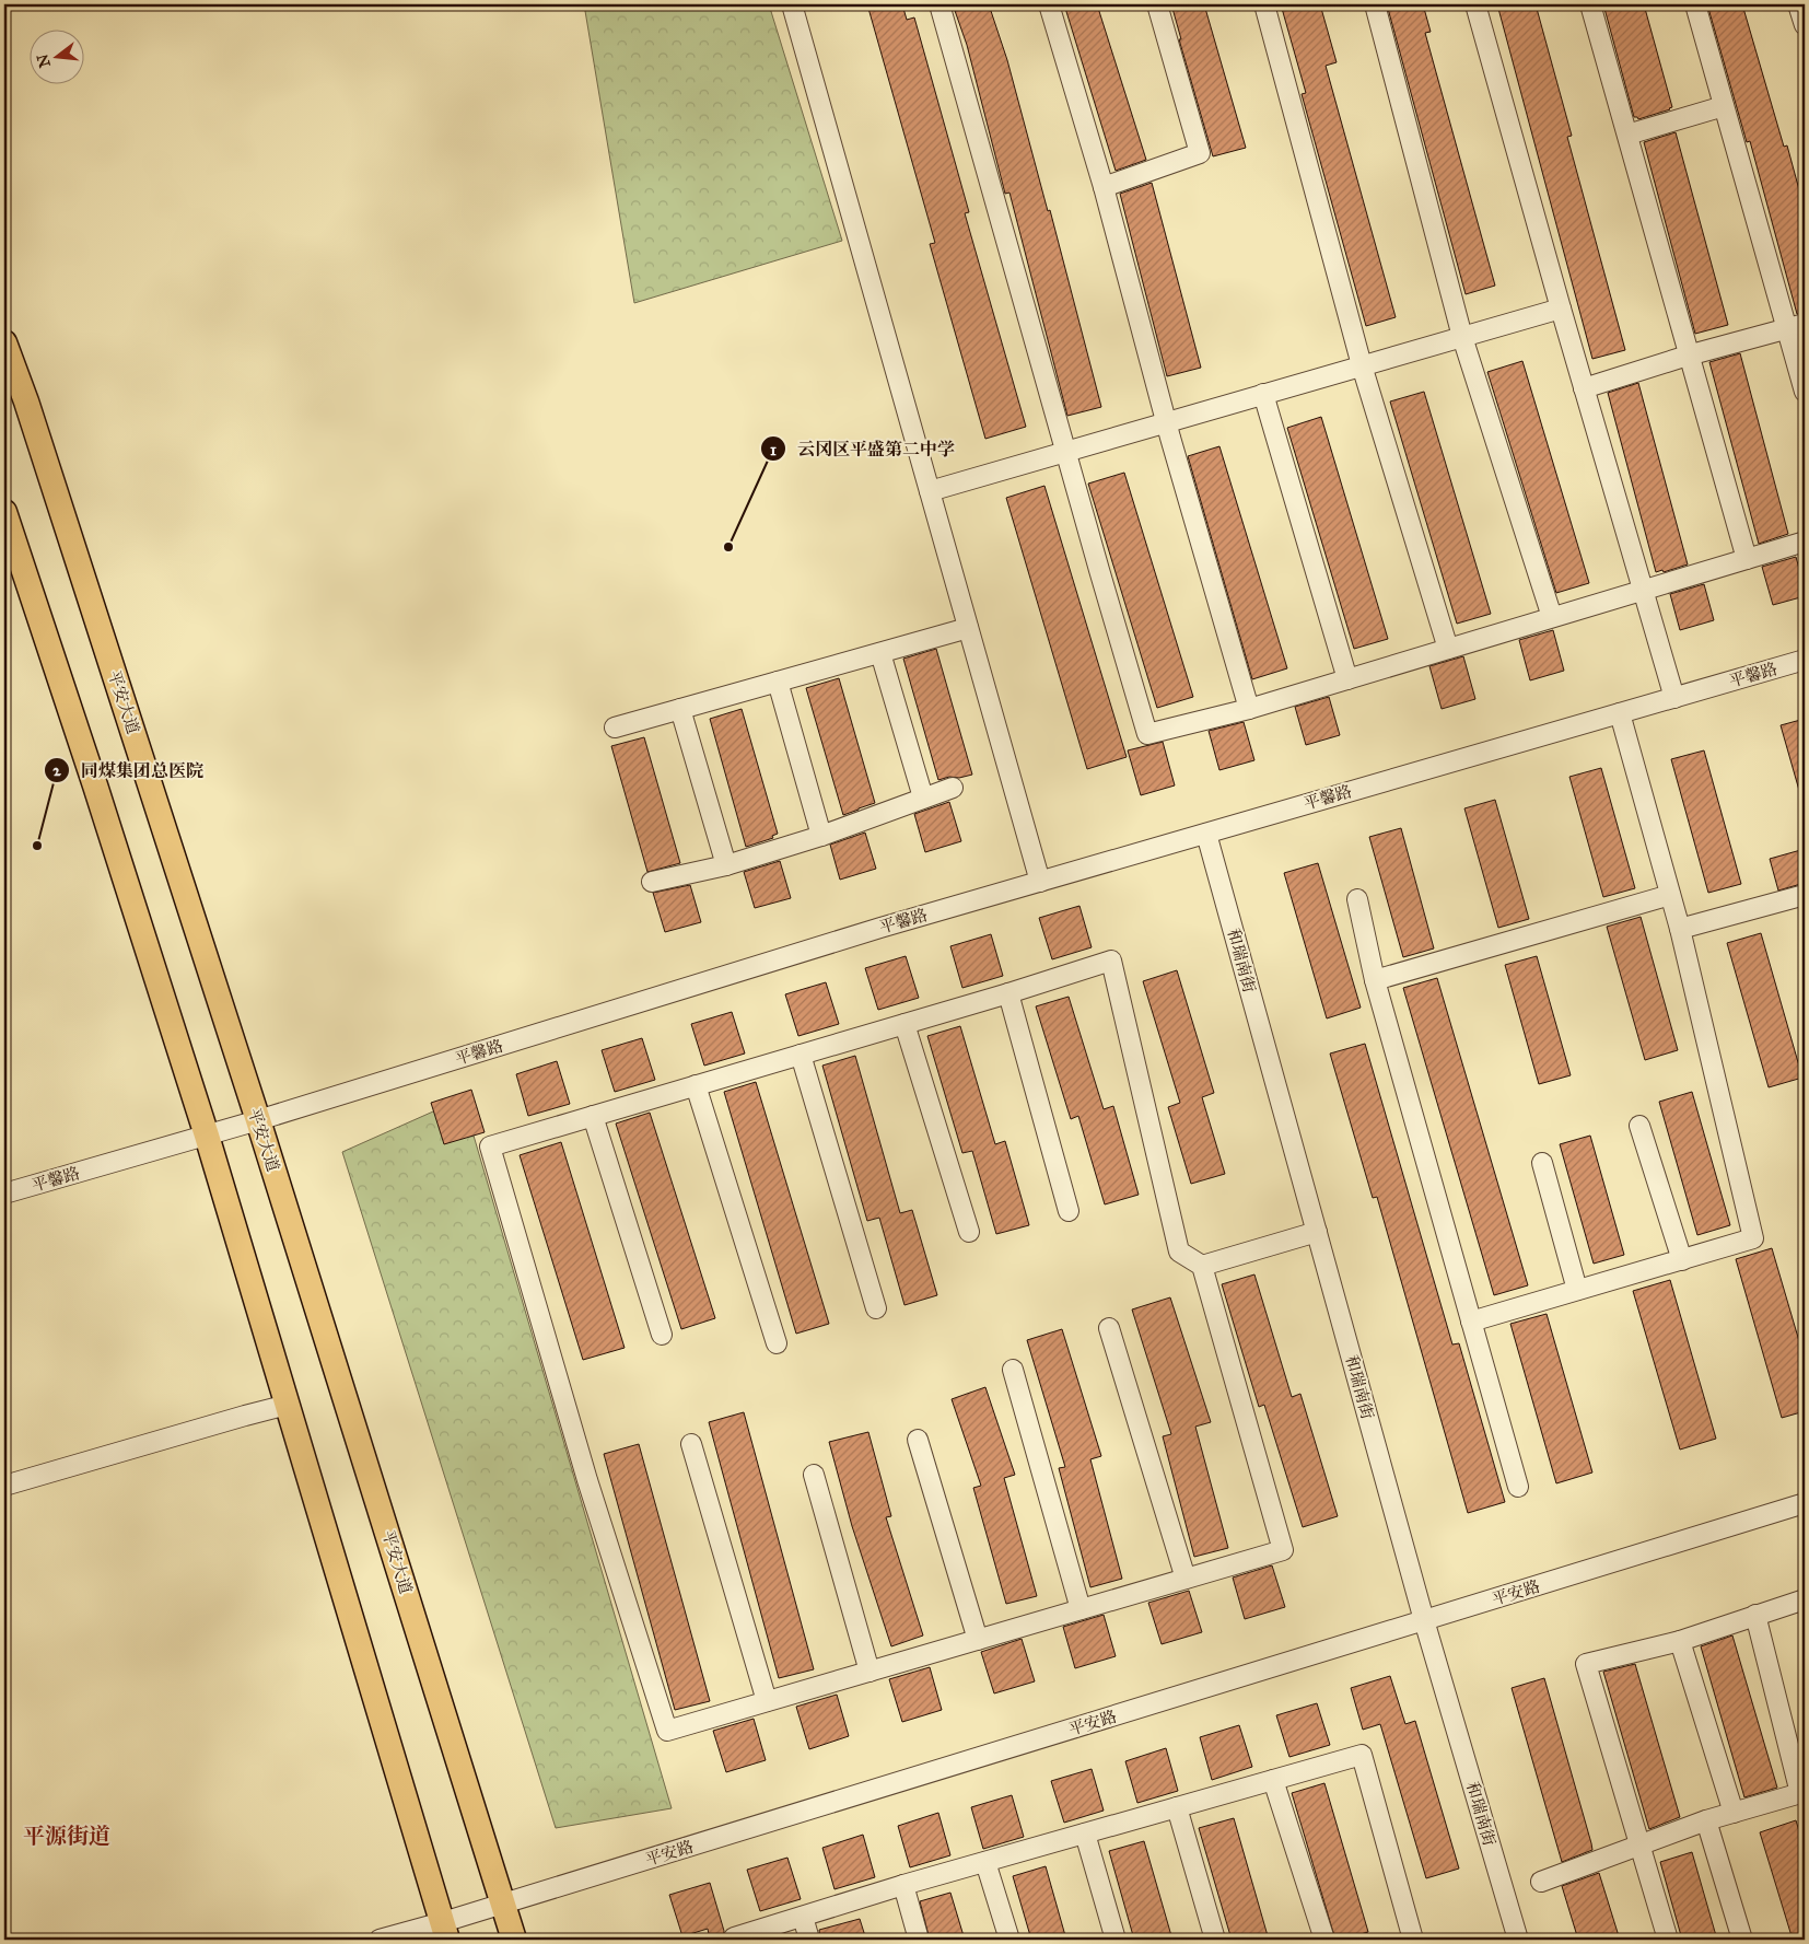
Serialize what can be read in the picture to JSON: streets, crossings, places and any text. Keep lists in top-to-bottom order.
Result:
{
  "streets": {
    "main road": ["平安大道"],
    "street": ["平馨路", "和瑞南街", "平安路"]
  },
  "crossings": [
    ["平馨路", "平安大道"],
    ["平馨路", "和瑞南街"],
    ["平安大道", "平安路"],
    ["和瑞南街", "平安路"]
  ],
  "districts": ["平源街道"],
  "places": ["云冈区平盛第二中学", "同煤集团总医院"],
  "north": "left"
}
